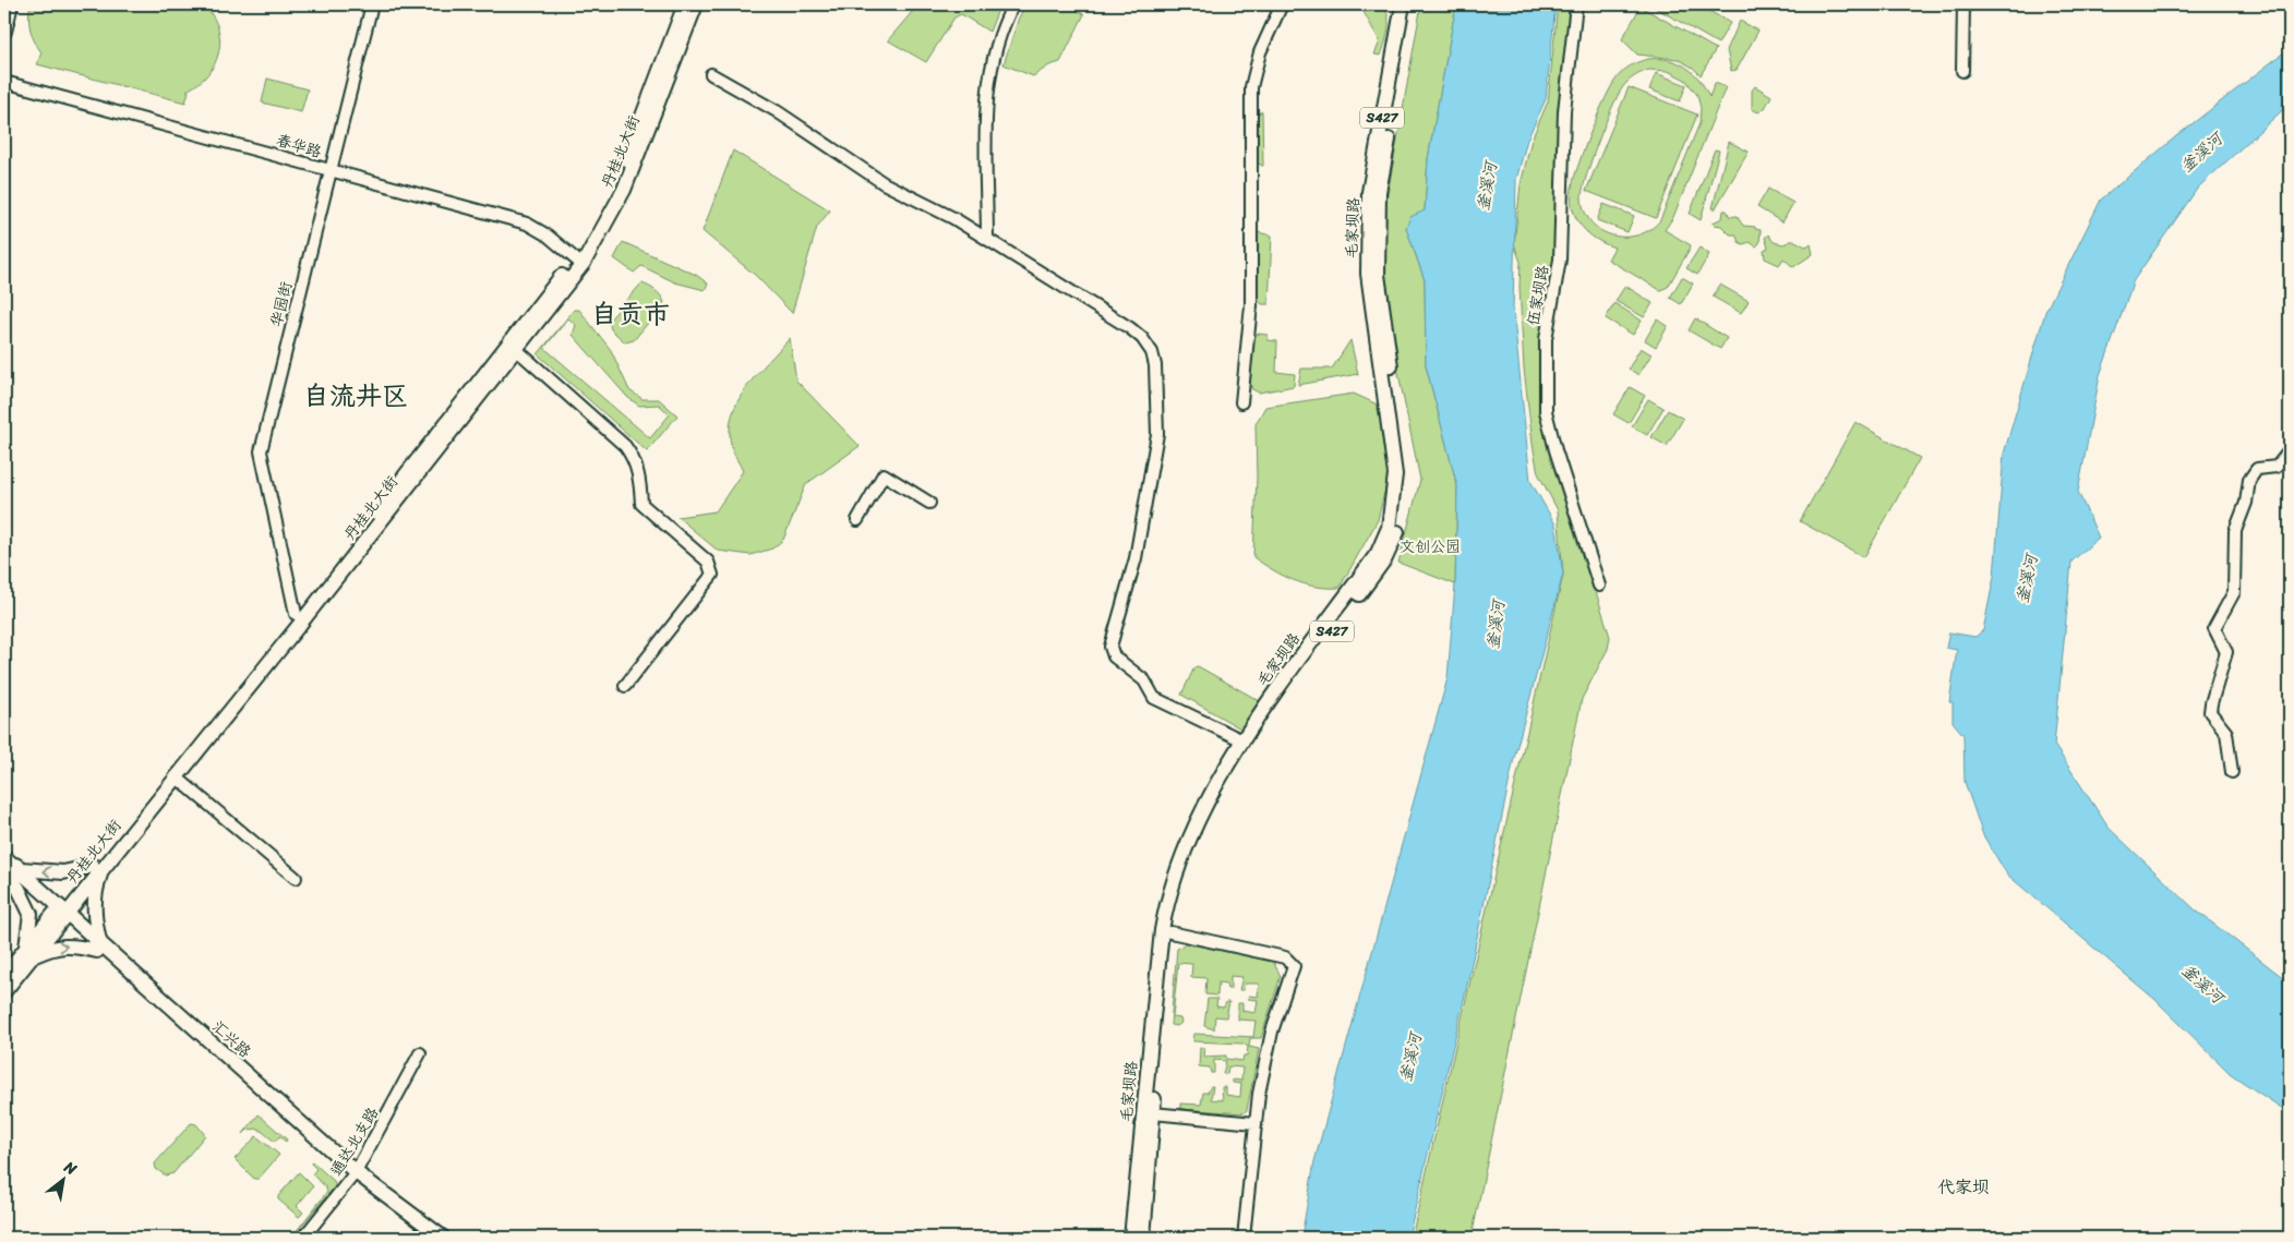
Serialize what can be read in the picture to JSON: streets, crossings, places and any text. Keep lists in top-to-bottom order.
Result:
{
  "streets": {
    "main road": [
      "S427",
      "丹桂北大街",
      "毛家坝路",
      "汇兴路"
    ],
    "street": [
      "春华路",
      "伍家坝路",
      "华园街",
      "通达北支路"
    ]
  },
  "crossings": [
    ["春华路", "丹桂北大街"],
    ["春华路", "华园街"],
    ["丹桂北大街", "华园街"],
    ["丹桂北大街", "汇兴路"],
    ["汇兴路", "通达北支路"]
  ],
  "districts": ["自贡市", "自流井区", "代家坝"],
  "water": ["釜溪河"],
  "parks": ["文创公园"],
  "north": "top right"
}
